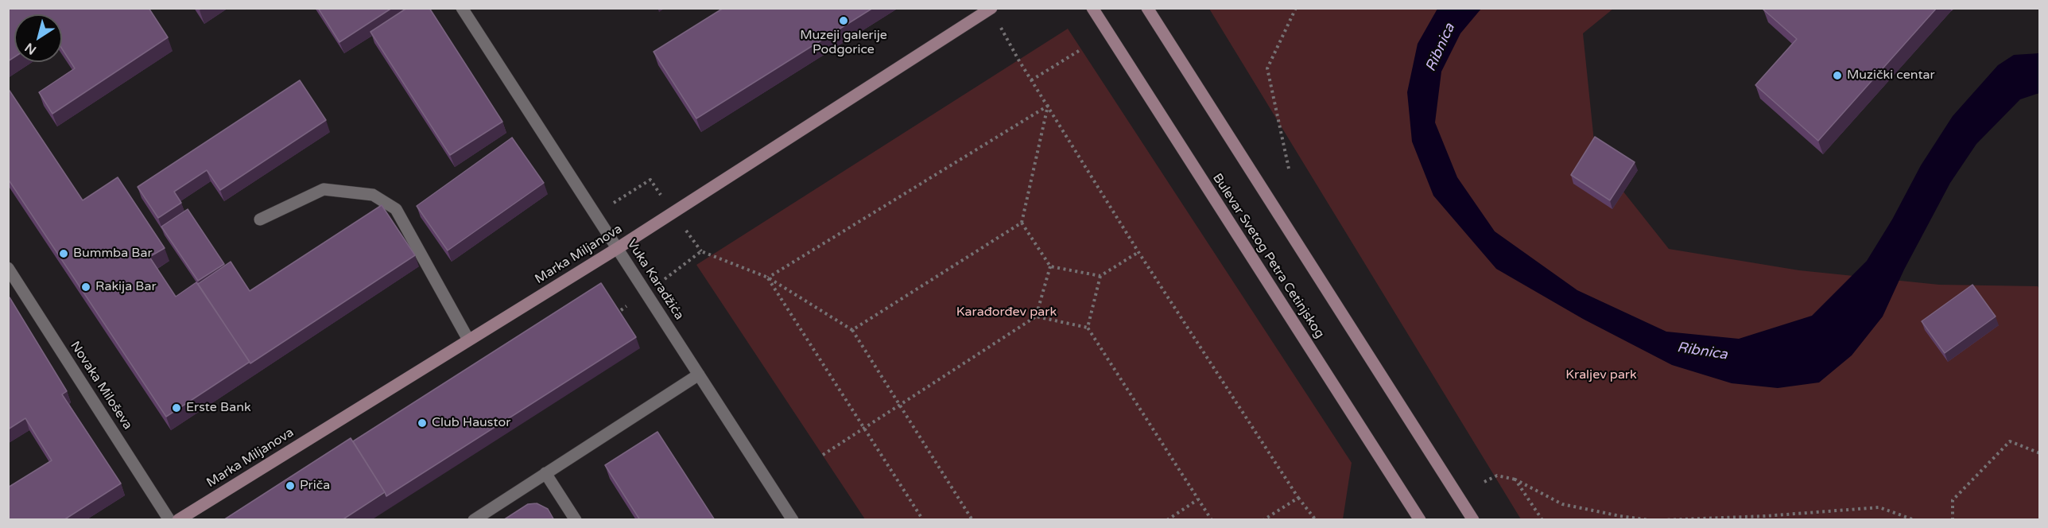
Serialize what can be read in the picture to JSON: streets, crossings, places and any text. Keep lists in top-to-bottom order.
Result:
{
  "streets": {
    "main road": ["Marka Miljanova", "Bulevar Svetog Petra Cetinjskog"],
    "street": ["Vuka Karadžića", "Novaka Miloševa"]
  },
  "crossings": [
    ["Marka Miljanova", "Vuka Karadžića"]
  ],
  "water": ["Ribnica"],
  "parks": ["Karađorđev park", "Kraljev park"],
  "places": [
    "Muzeji galerije Podgorice",
    "Muzički centar",
    "Bummba Bar",
    "Rakija Bar",
    "Erste Bank",
    "Club Haustor",
    "Priča"
  ],
  "north": "bottom left"
}
